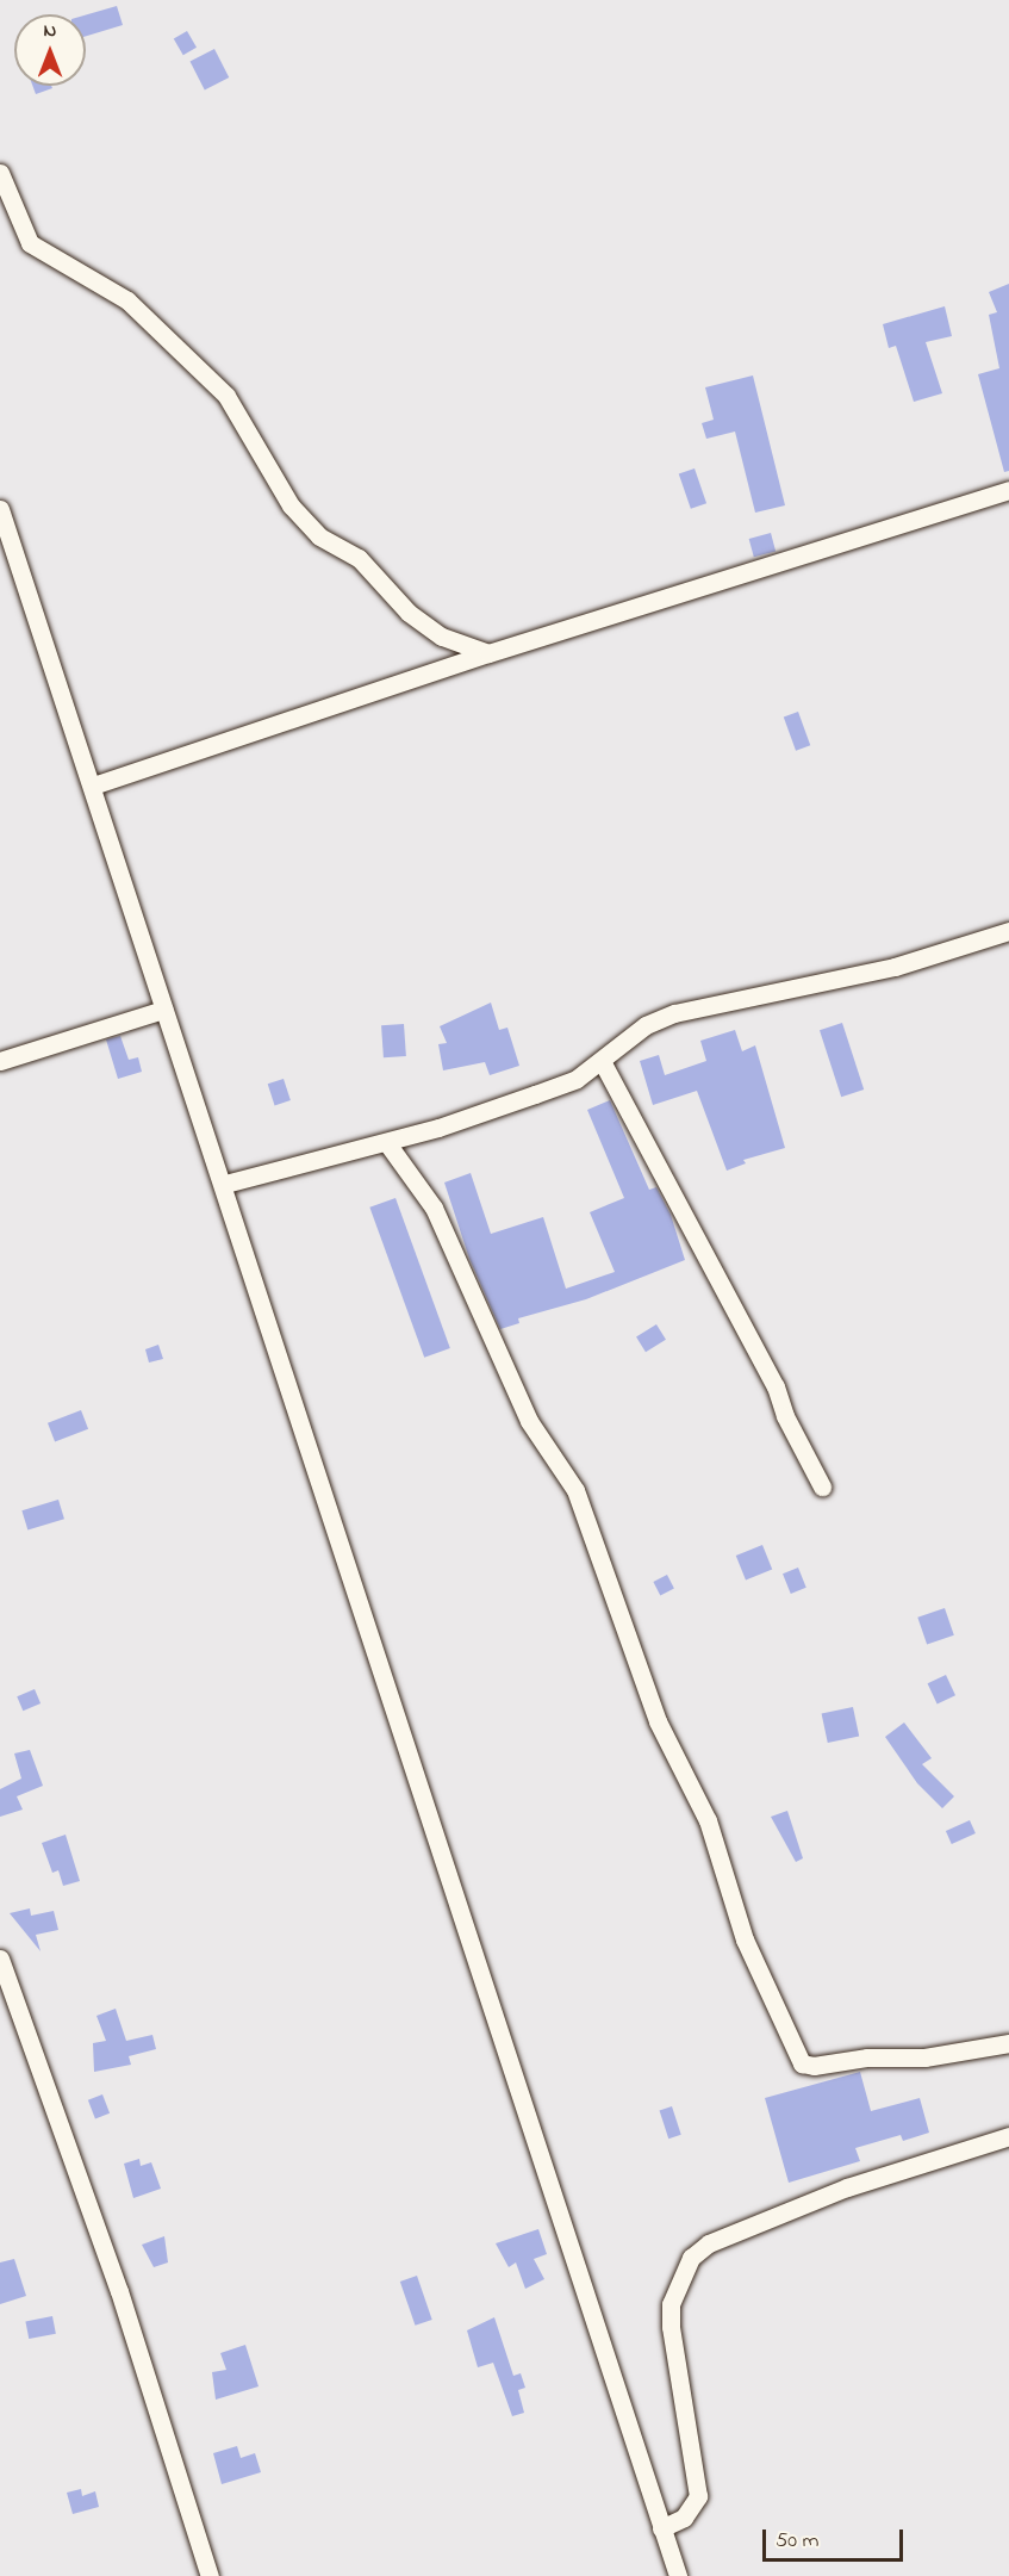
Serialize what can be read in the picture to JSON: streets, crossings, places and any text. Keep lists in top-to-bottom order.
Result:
{
  "scale_bar": "50 m",
  "north": "top"
}
